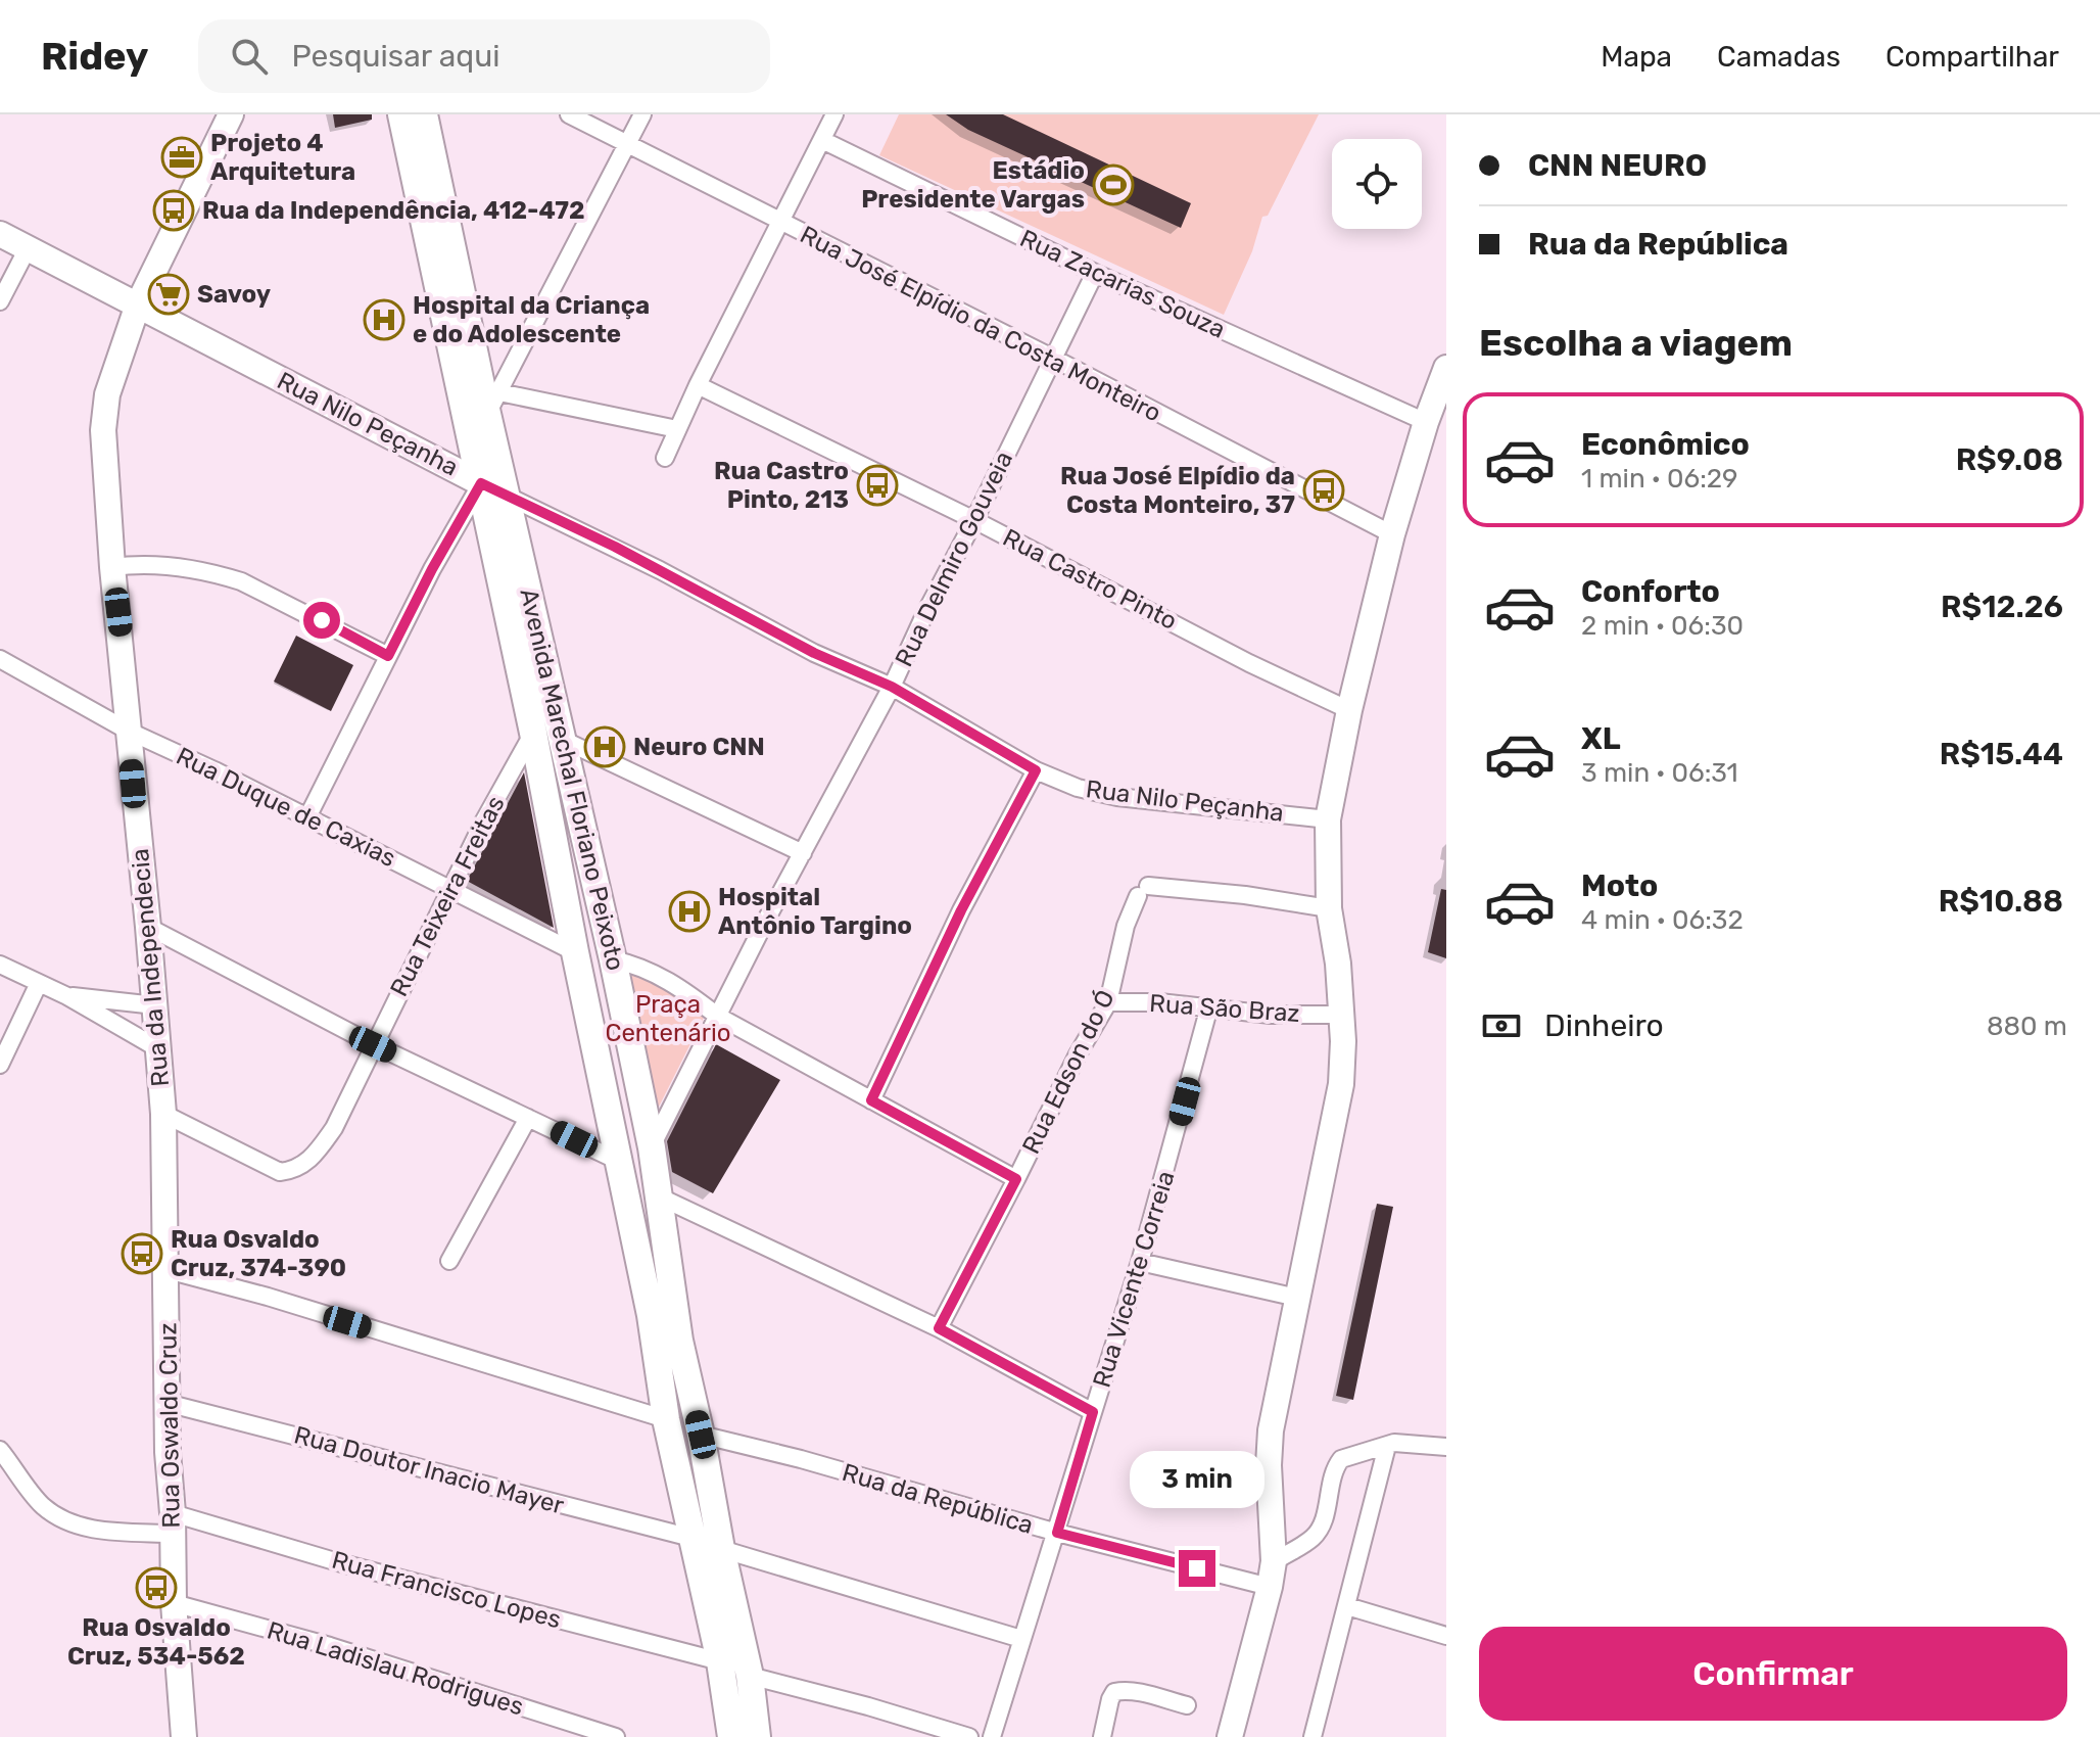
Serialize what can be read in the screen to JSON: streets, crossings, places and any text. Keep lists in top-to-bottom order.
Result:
{
  "streets": {
    "main road": ["Rua Nilo Peçanha", "Avenida Marechal Floriano Peixoto"],
    "street": [
      "Rua Zacarias Souza",
      "Rua José Elpídio da Costa Monteiro",
      "Rua Delmiro Gouveia",
      "Rua Castro Pinto",
      "Rua Duque de Caxias",
      "Rua Teixeira Freitas",
      "Rua da Independecia",
      "Rua São Braz",
      "Rua Edson do Ó",
      "Rua Vicente Correia",
      "Rua Oswaldo Cruz",
      "Rua Doutor Inacio Mayer",
      "Rua da República",
      "Rua Francisco Lopes",
      "Rua Ladislau Rodrigues"
    ]
  },
  "crossings": [
    ["Rua Zacarias Souza", "Rua Delmiro Gouveia"],
    ["Rua José Elpídio da Costa Monteiro", "Rua Delmiro Gouveia"],
    ["Rua Nilo Peçanha", "Rua Delmiro Gouveia"],
    ["Rua Nilo Peçanha", "Avenida Marechal Floriano Peixoto"],
    ["Rua Nilo Peçanha", "Rua da Independecia"],
    ["Rua Delmiro Gouveia", "Rua Castro Pinto"],
    ["Rua Delmiro Gouveia", "Avenida Marechal Floriano Peixoto"],
    ["Avenida Marechal Floriano Peixoto", "Rua Duque de Caxias"],
    ["Avenida Marechal Floriano Peixoto", "Rua Teixeira Freitas"],
    ["Avenida Marechal Floriano Peixoto", "Rua Doutor Inacio Mayer"],
    ["Avenida Marechal Floriano Peixoto", "Rua da República"],
    ["Avenida Marechal Floriano Peixoto", "Rua Francisco Lopes"],
    ["Rua Duque de Caxias", "Rua Teixeira Freitas"],
    ["Rua Duque de Caxias", "Rua da Independecia"],
    ["Rua Teixeira Freitas", "Rua da Independecia"],
    ["Rua Teixeira Freitas", "Rua Oswaldo Cruz"],
    ["Rua da Independecia", "Rua Oswaldo Cruz"],
    ["Rua São Braz", "Rua Edson do Ó"],
    ["Rua São Braz", "Rua Vicente Correia"],
    ["Rua Vicente Correia", "Rua da República"],
    ["Rua Oswaldo Cruz", "Rua Doutor Inacio Mayer"],
    ["Rua Oswaldo Cruz", "Rua Francisco Lopes"],
    ["Rua Oswaldo Cruz", "Rua Ladislau Rodrigues"]
  ],
  "parks": ["Praça Centenário"],
  "places": {
    "office": ["Projeto 4 Arquitetura"],
    "sports": ["Estádio Presidente Vargas"],
    "bus stop": [
      "Rua da Independência, 412-472",
      "Rua Castro Pinto, 213",
      "Rua José Elpídio da Costa Monteiro, 37",
      "Rua Osvaldo Cruz, 374-390",
      "Rua Osvaldo Cruz, 534-562"
    ],
    "supermarket": ["Savoy"],
    "hospital": ["Hospital da Criança e do Adolescente", "Neuro CNN", "Hospital Antônio Targino"]
  },
  "page": {
    "header": "Ridey",
    "search": "Pesquisar aqui",
    "nav": ["Mapa", "Camadas", "Compartilhar"],
    "banner": ["CNN NEURO", "Rua da República"],
    "heading": "Escolha a viagem",
    "list": [
      {
        "name": "Econômico",
        "note": "1 min · 06:29",
        "value": "R$9.08"
      },
      {
        "name": "Conforto",
        "note": "2 min · 06:30",
        "value": "R$12.26"
      },
      {
        "name": "XL",
        "note": "3 min · 06:31",
        "value": "R$15.44"
      },
      {
        "name": "Moto",
        "note": "4 min · 06:32",
        "value": "R$10.88"
      }
    ],
    "pay": ["Dinheiro", "880 m"],
    "bubble": "3 min",
    "buttons": "Confirmar"
  }
}
